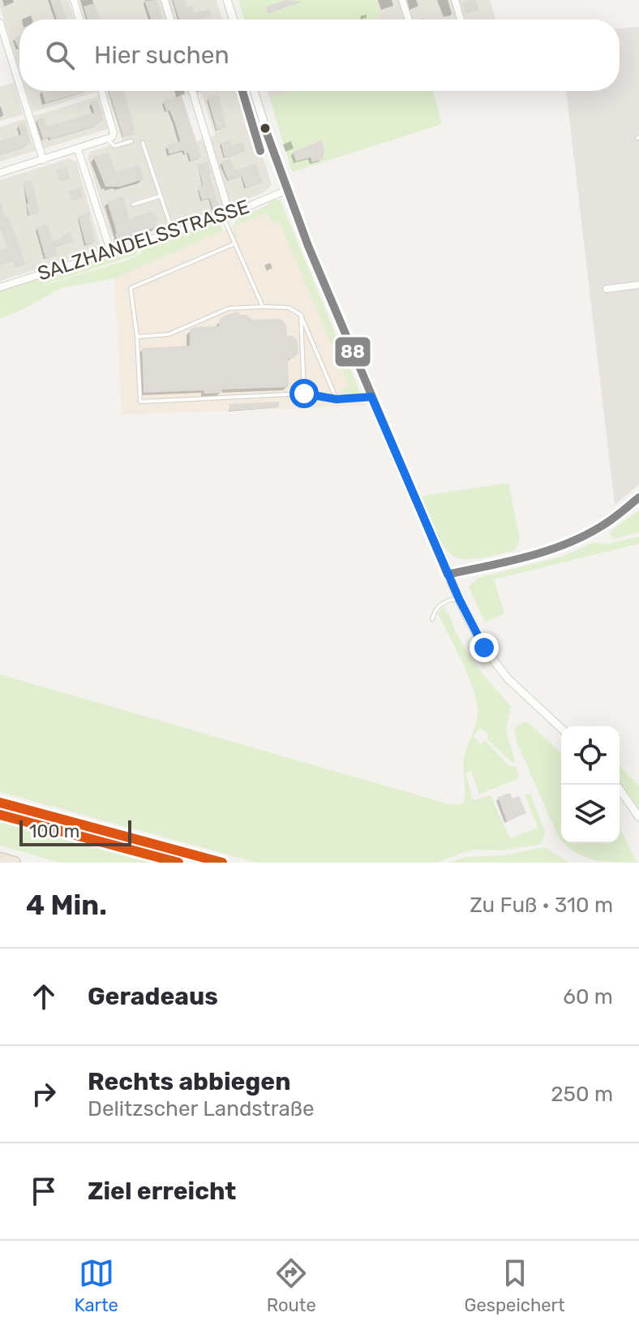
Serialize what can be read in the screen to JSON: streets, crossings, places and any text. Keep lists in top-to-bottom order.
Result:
{
  "streets": {
    "street": ["SALZHANDELSSTRASSE"]
  },
  "lines": ["transit line 88"],
  "scale_bar": "100 m",
  "page": {
    "search": "Hier suchen",
    "scale": "100 m",
    "heading": ["4 Min.", "Zu Fuß · 310 m"],
    "list": [
      ["Geradeaus", "60 m"],
      ["Rechts abbiegen", "Delitzscher Landstraße", "250 m"],
      "Ziel erreicht"
    ],
    "nav": ["Karte", "Route", "Gespeichert"]
  }
}
